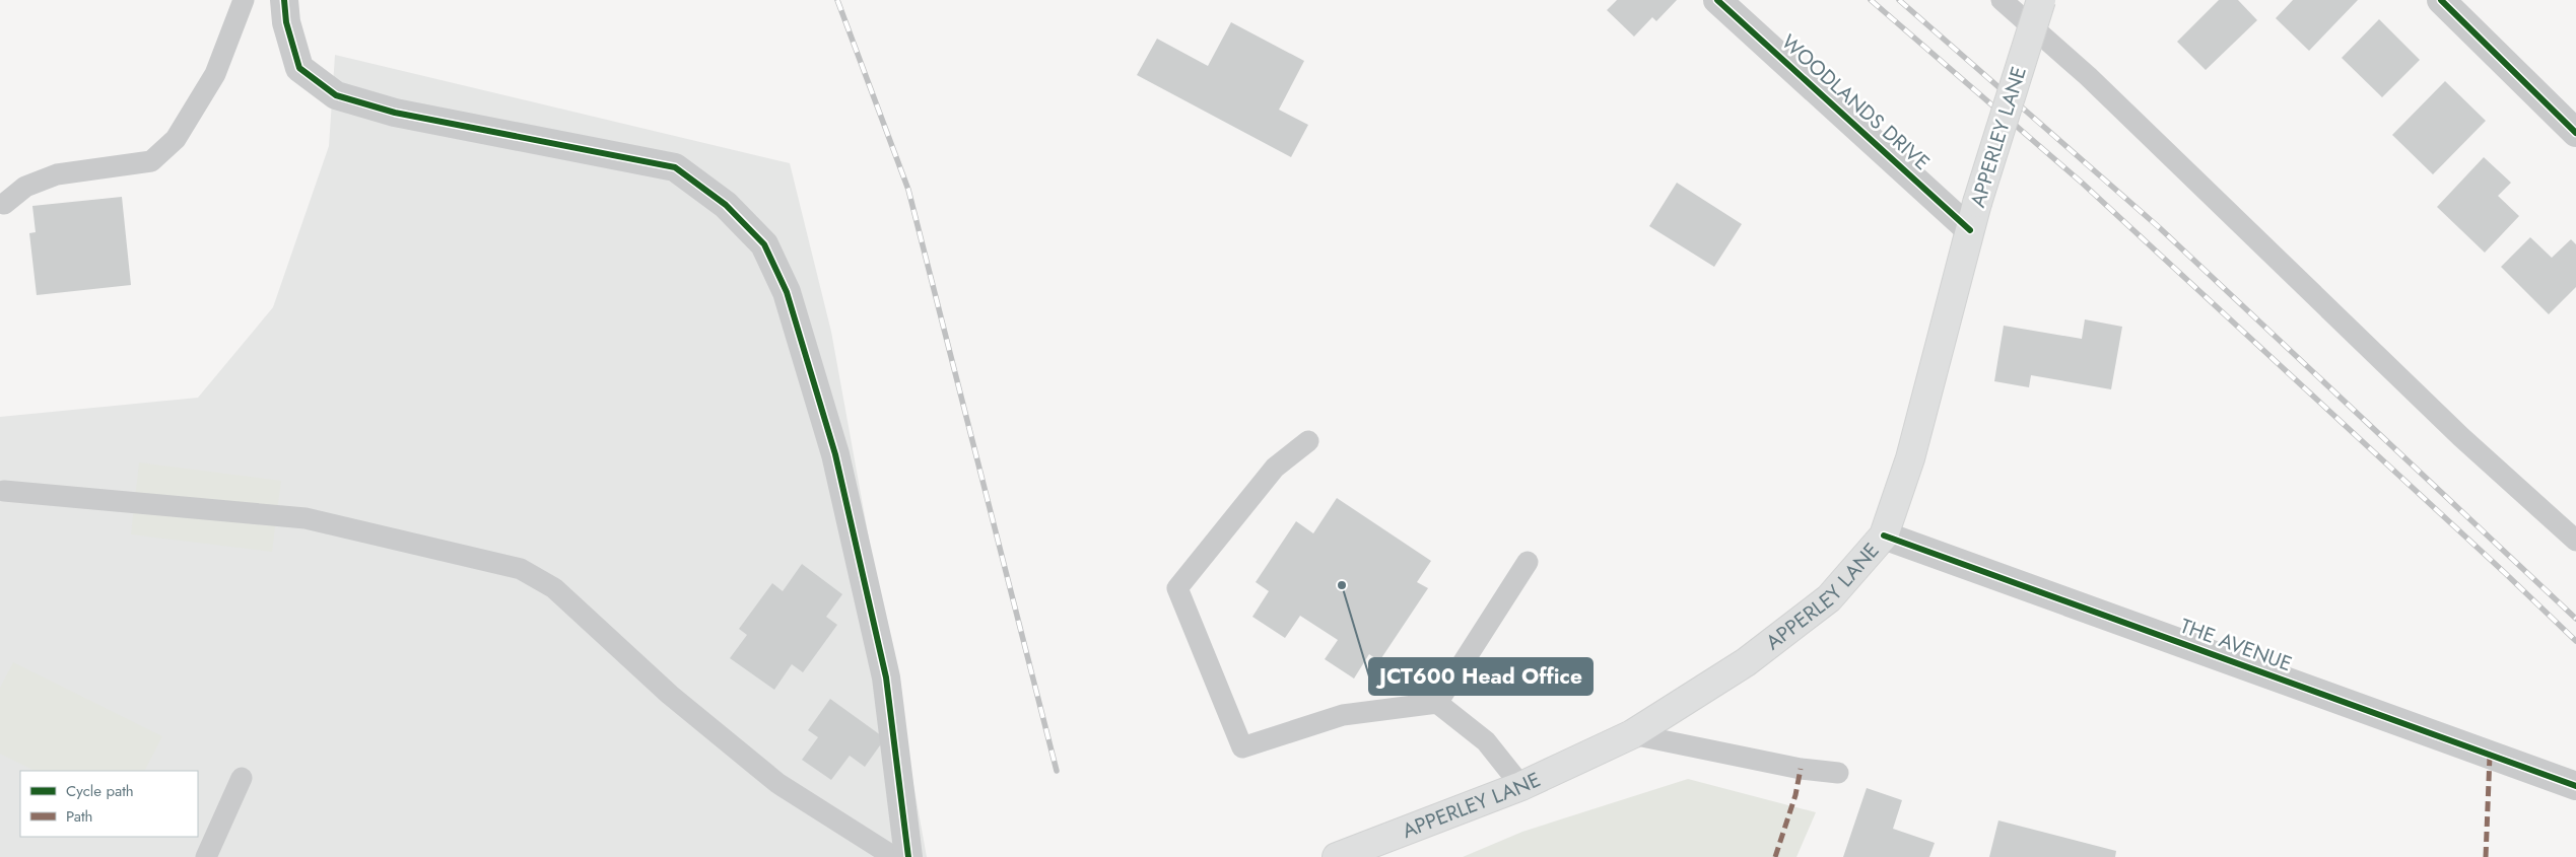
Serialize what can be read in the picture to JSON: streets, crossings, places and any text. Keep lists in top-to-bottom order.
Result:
{
  "streets": {
    "highway": ["APPERLEY LANE"],
    "street": ["WOODLANDS DRIVE", "THE AVENUE"]
  },
  "crossings": [
    ["WOODLANDS DRIVE", "APPERLEY LANE"],
    ["APPERLEY LANE", "THE AVENUE"]
  ],
  "places": ["JCT600 Head Office"],
  "legend": ["Cycle path", "Path"]
}
